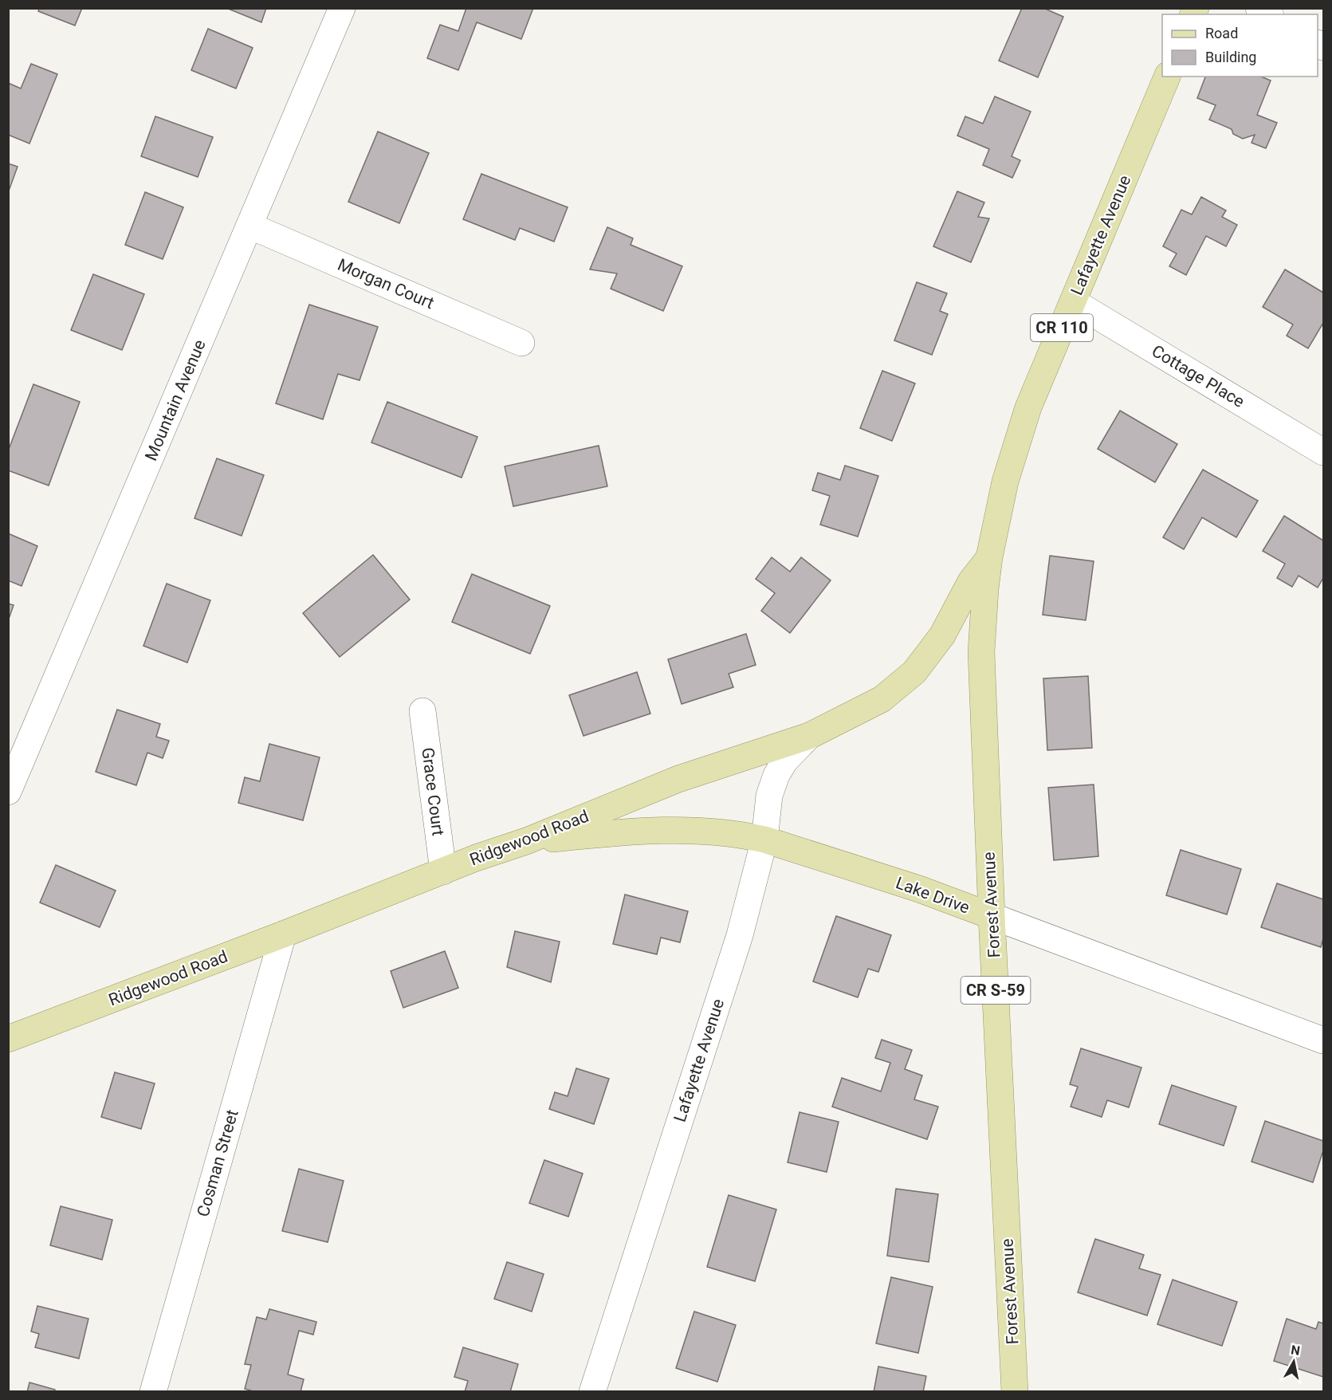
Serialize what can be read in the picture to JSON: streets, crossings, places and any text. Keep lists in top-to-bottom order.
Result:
{
  "streets": {
    "main road": [
      "Lafayette Avenue",
      "CR 110",
      "Ridgewood Road",
      "Lake Drive",
      "Forest Avenue",
      "CR S-59"
    ],
    "street": [
      "Morgan Court",
      "Cottage Place",
      "Mountain Avenue",
      "Grace Court",
      "Cosman Street"
    ]
  },
  "crossings": [
    ["Lafayette Avenue", "Cottage Place"],
    ["Lafayette Avenue", "Ridgewood Road"],
    ["Lafayette Avenue", "Lake Drive"],
    ["Lafayette Avenue", "Forest Avenue"],
    ["Morgan Court", "Mountain Avenue"],
    ["Grace Court", "Ridgewood Road"],
    ["Ridgewood Road", "Lake Drive"],
    ["Ridgewood Road", "Cosman Street"],
    ["Lake Drive", "Forest Avenue"]
  ],
  "legend": ["Road", "Building"],
  "north": "top"
}
